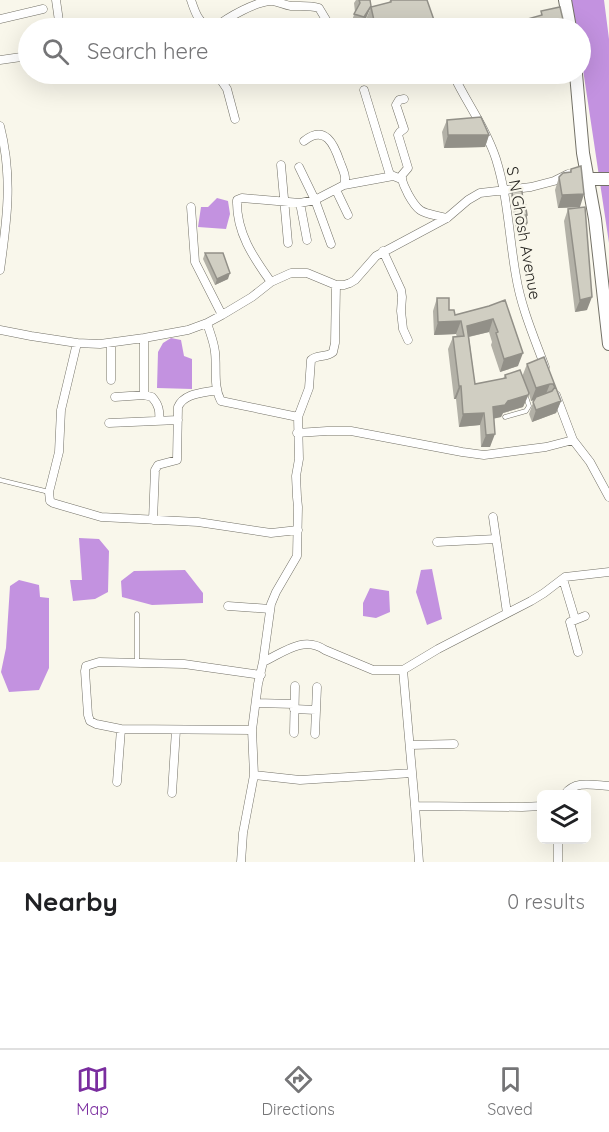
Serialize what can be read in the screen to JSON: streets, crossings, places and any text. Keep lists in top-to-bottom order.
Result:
{
  "streets": {
    "street": ["S N Ghosh Avenue"]
  },
  "page": {
    "search": "Search here",
    "heading": ["Nearby", "0 results"],
    "nav": ["Map", "Directions", "Saved"]
  }
}
